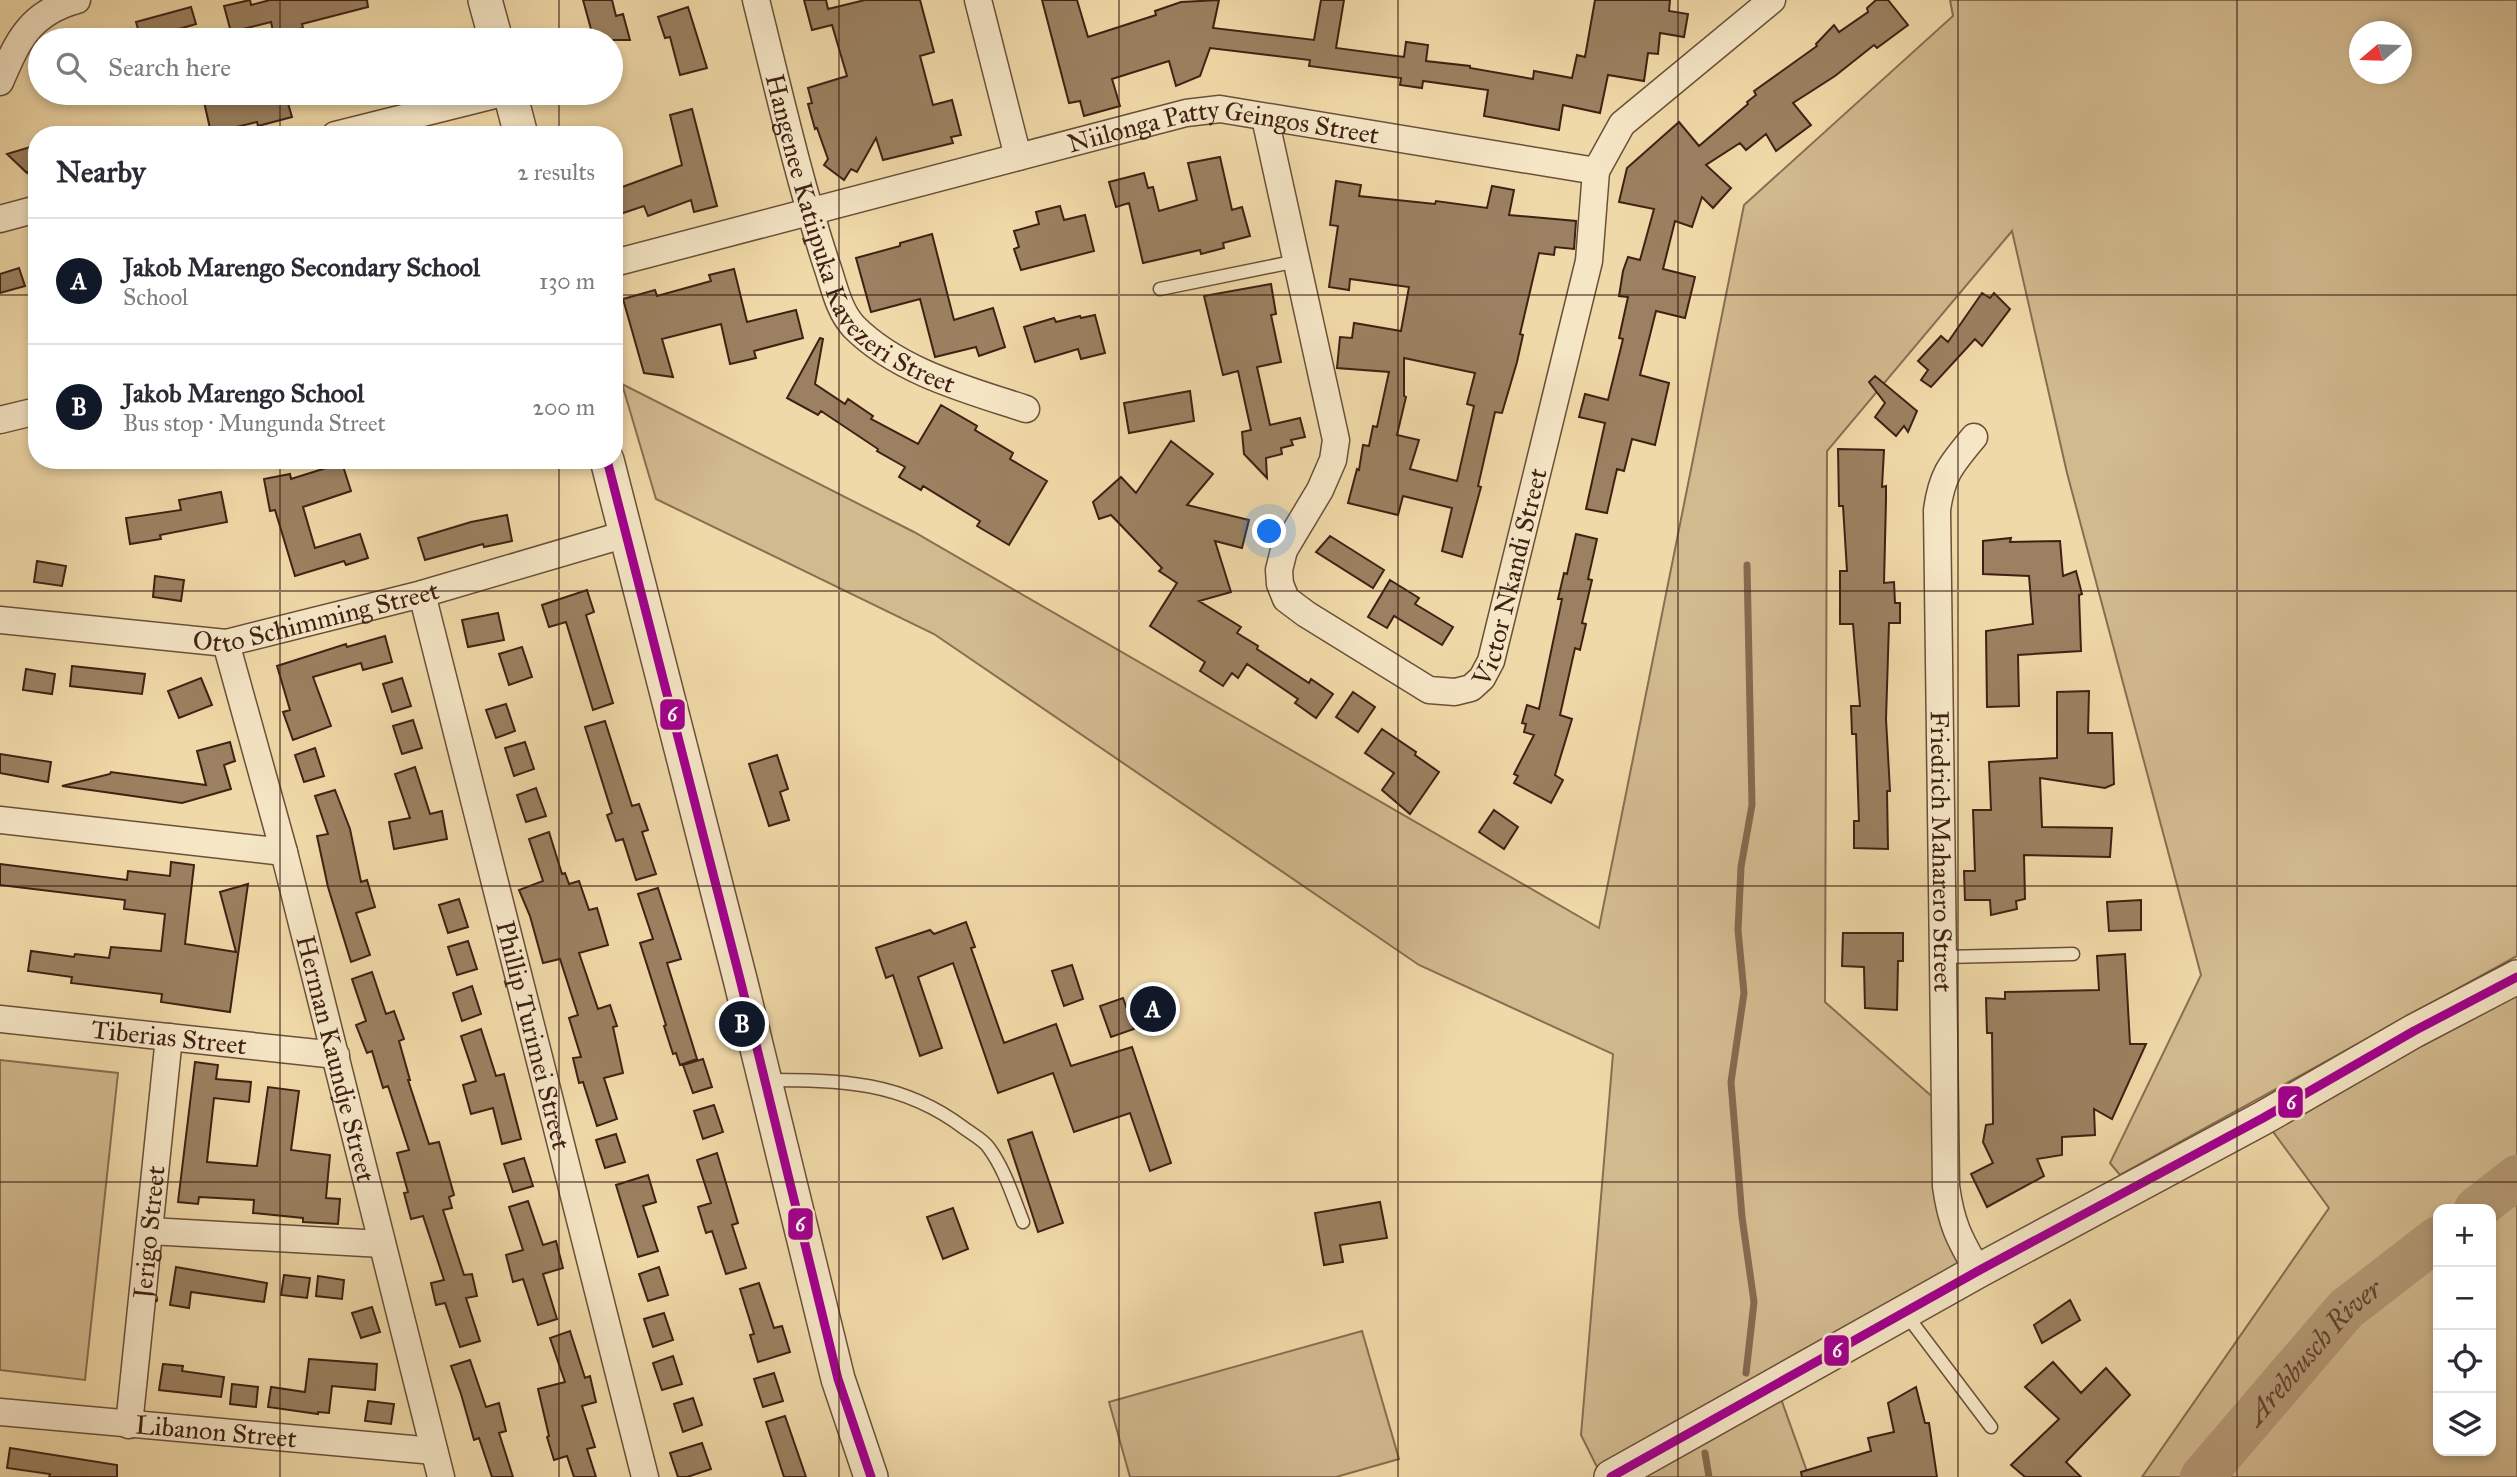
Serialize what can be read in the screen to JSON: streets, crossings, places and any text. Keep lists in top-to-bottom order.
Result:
{
  "streets": {
    "street": [
      "Niilonga Patty Geingos Street",
      "Hangenee Katiipuka Kavezeri Street",
      "Victor Nkandi Street",
      "Otto Schimming Street",
      "Friedrich Maharero Street",
      "Phillip Turimei Street",
      "Tiberias Street",
      "Herman Kaundje Street",
      "Jerigo Street",
      "Libanon Street"
    ]
  },
  "crossings": [
    ["Niilonga Patty Geingos Street", "Hangenee Katiipuka Kavezeri Street"],
    ["Niilonga Patty Geingos Street", "Victor Nkandi Street"],
    ["Otto Schimming Street", "Phillip Turimei Street"],
    ["Otto Schimming Street", "Herman Kaundje Street"],
    ["Tiberias Street", "Herman Kaundje Street"],
    ["Tiberias Street", "Jerigo Street"],
    ["Herman Kaundje Street", "Libanon Street"],
    ["Jerigo Street", "Libanon Street"]
  ],
  "water": ["Arebbusch River"],
  "lines": ["transit line 6"],
  "north": "left",
  "page": {
    "search": "Search here",
    "heading": ["Nearby", "2 results"],
    "list": [
      {
        "mark": "A",
        "name": "Jakob Marengo Secondary School",
        "note": "School",
        "value": "130 m"
      },
      {
        "mark": "B",
        "name": "Jakob Marengo School",
        "note": "Bus stop · Mungunda Street",
        "value": "200 m"
      }
    ],
    "pins": ["A", "B"],
    "map_buttons": ["+", "−"]
  }
}
